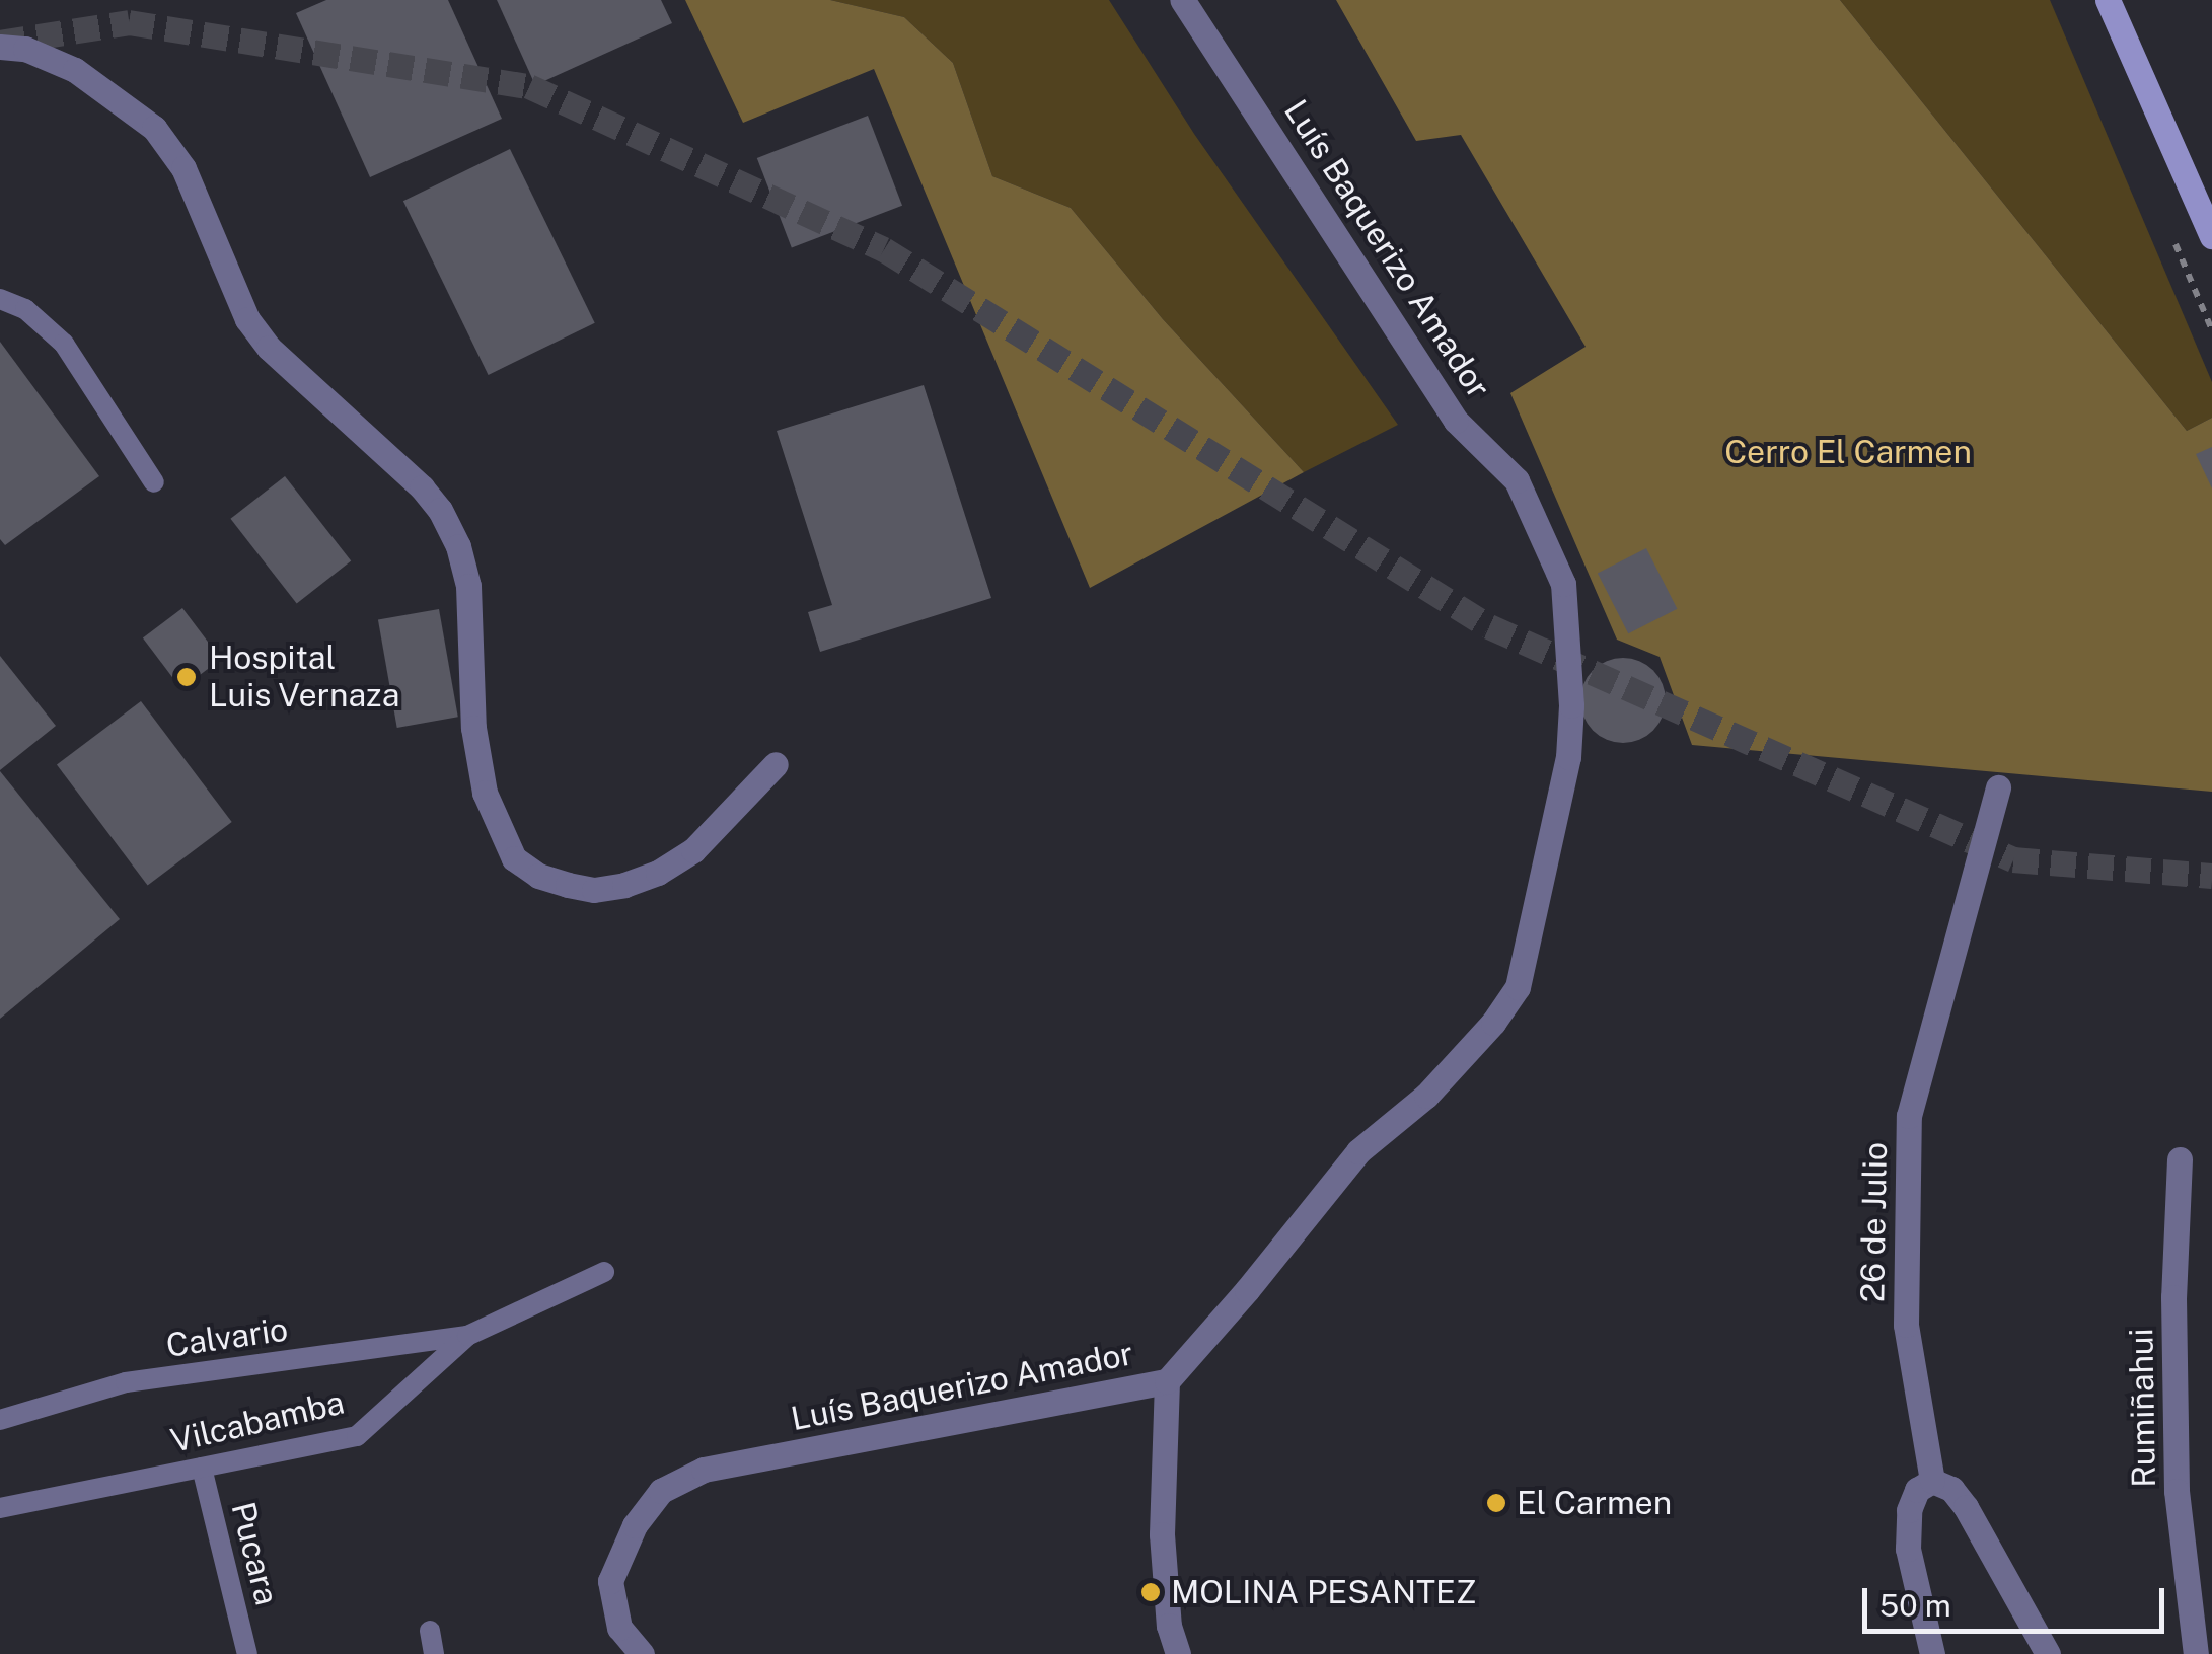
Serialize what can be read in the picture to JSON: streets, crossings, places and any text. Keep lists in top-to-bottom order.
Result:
{
  "streets": {
    "street": ["Luís Baquerizo Amador", "26 de Julio", "Rumiñahui"],
    "lane": ["Calvario", "Vilcabamba", "Pucara"]
  },
  "crossings": [
    ["Calvario", "Vilcabamba"],
    ["Vilcabamba", "Pucara"]
  ],
  "parks": ["Cerro El Carmen"],
  "places": ["Hospital Luis Vernaza", "El Carmen", "MOLINA PESANTEZ"],
  "scale_bar": "50 m"
}
